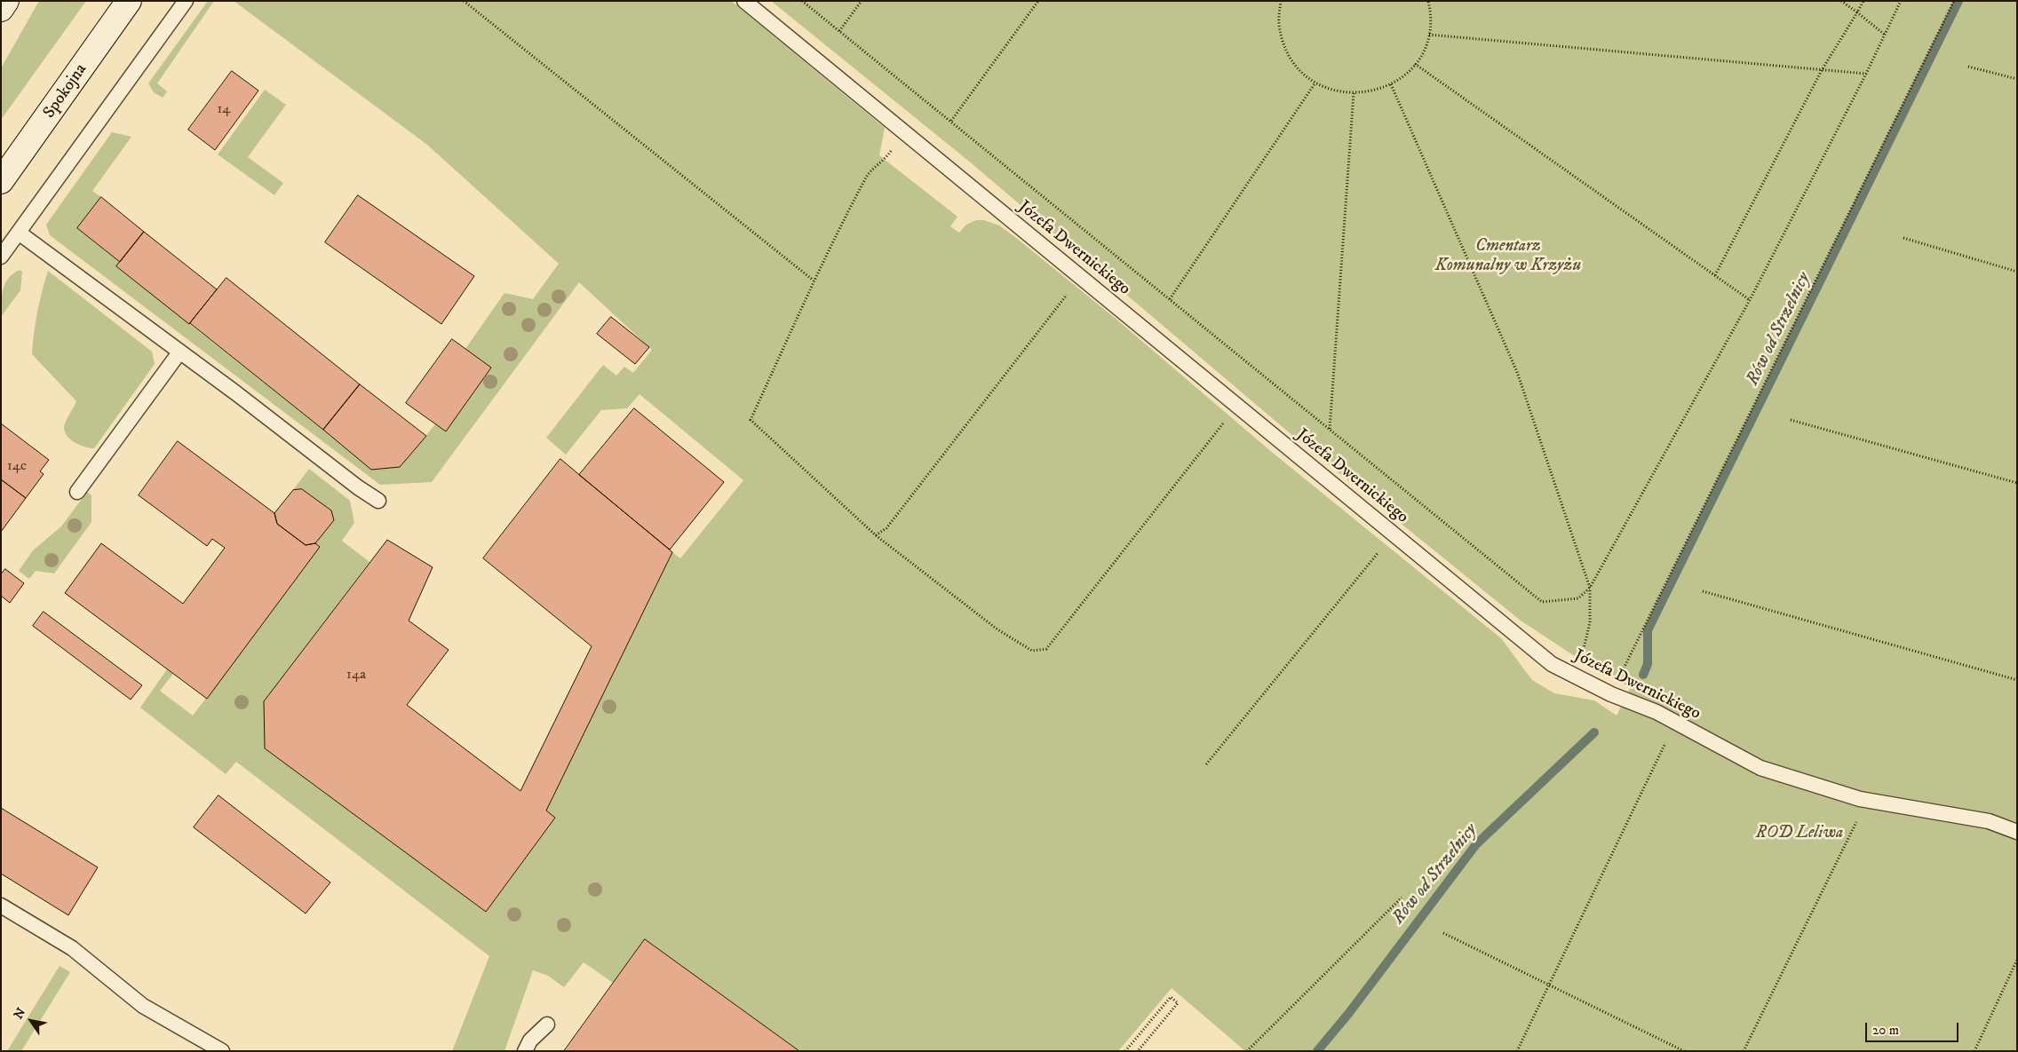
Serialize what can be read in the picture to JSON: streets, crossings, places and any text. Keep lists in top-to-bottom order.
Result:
{
  "streets": {
    "main road": ["Spokojna"],
    "lane": ["Józefa Dwernickiego"]
  },
  "water": ["Rów od Strzelnicy"],
  "parks": ["Cmentarz Komunalny w Krzyżu", "ROD Leliwa"],
  "house_numbers": ["14", "14c", "14a"],
  "scale_bar": "20 m",
  "north": "top left"
}
